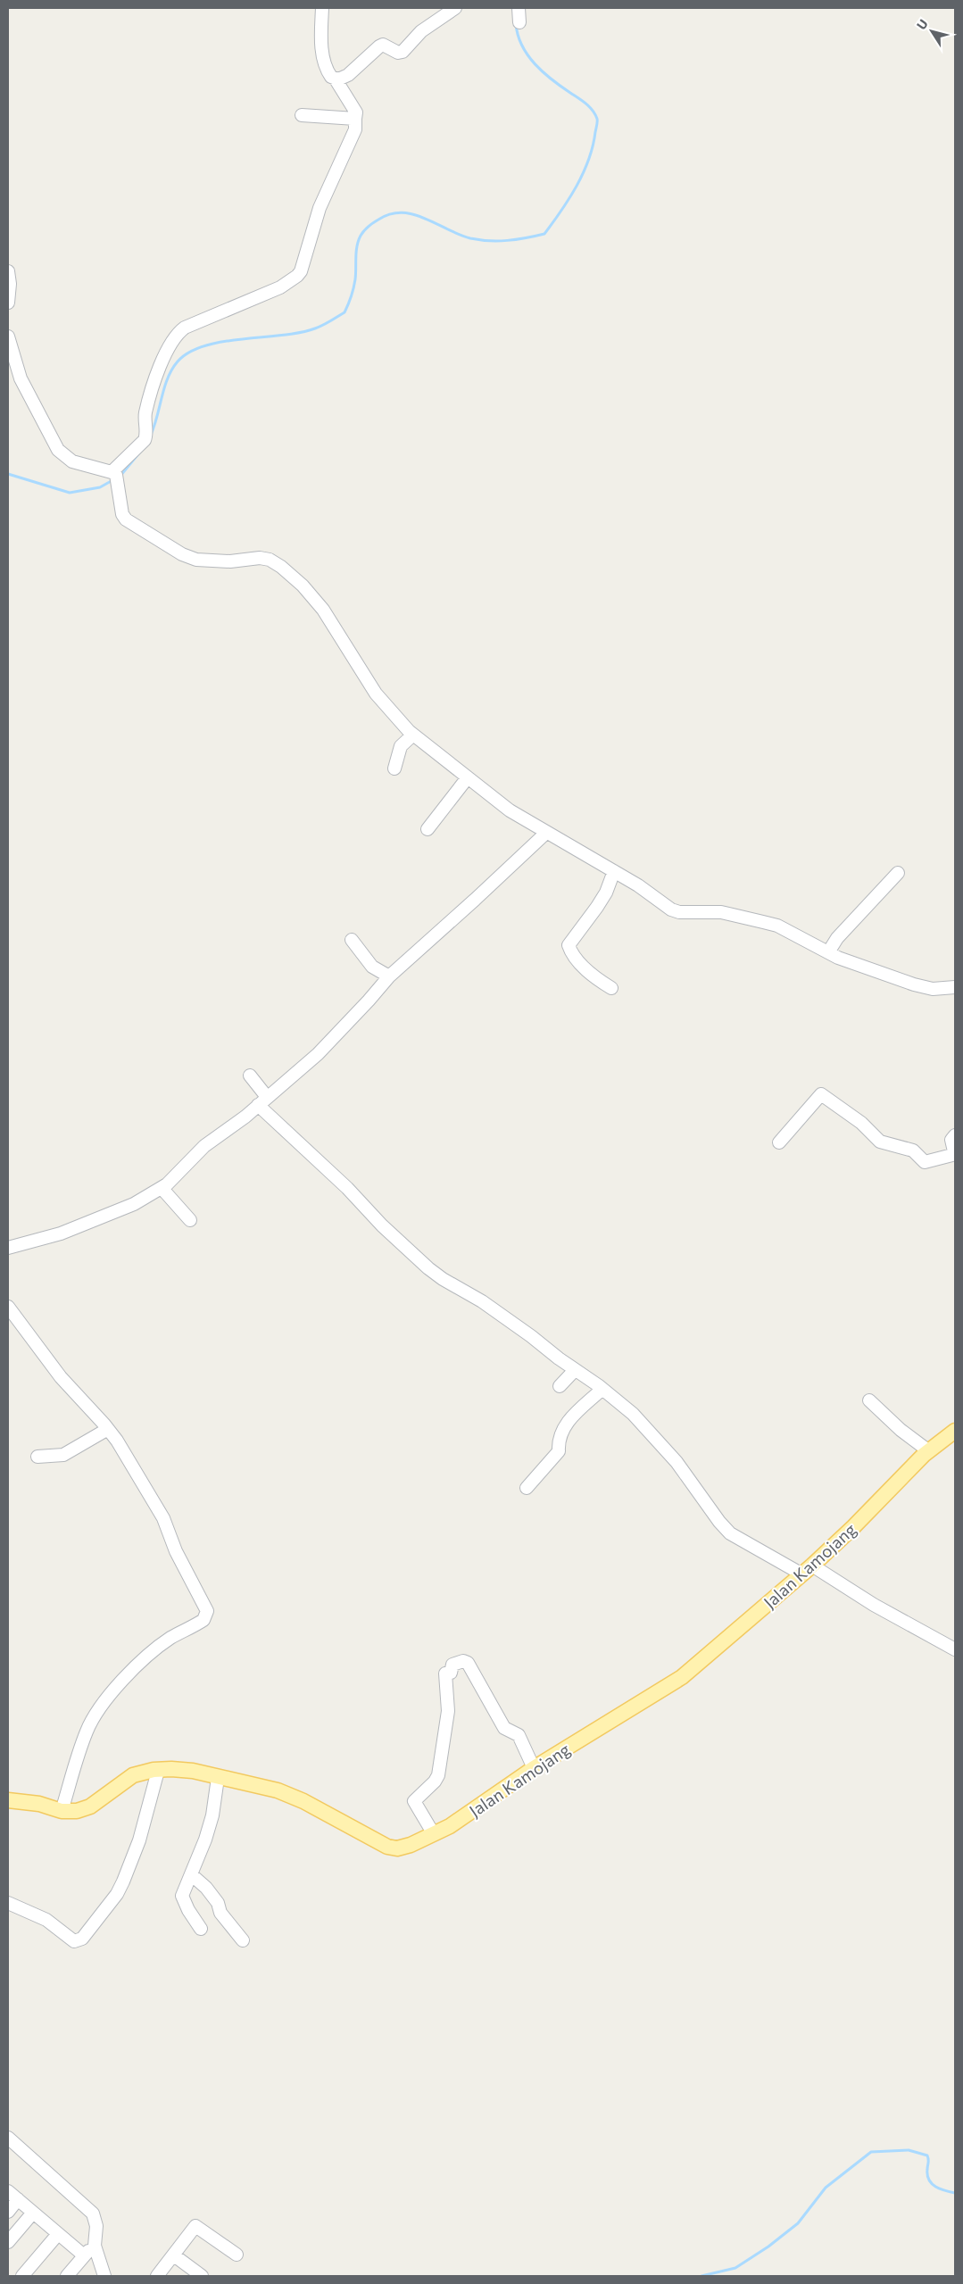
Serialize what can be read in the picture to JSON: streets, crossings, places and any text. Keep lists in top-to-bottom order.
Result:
{
  "streets": {
    "main road": ["Jalan Kamojang"]
  },
  "north": "top left"
}
